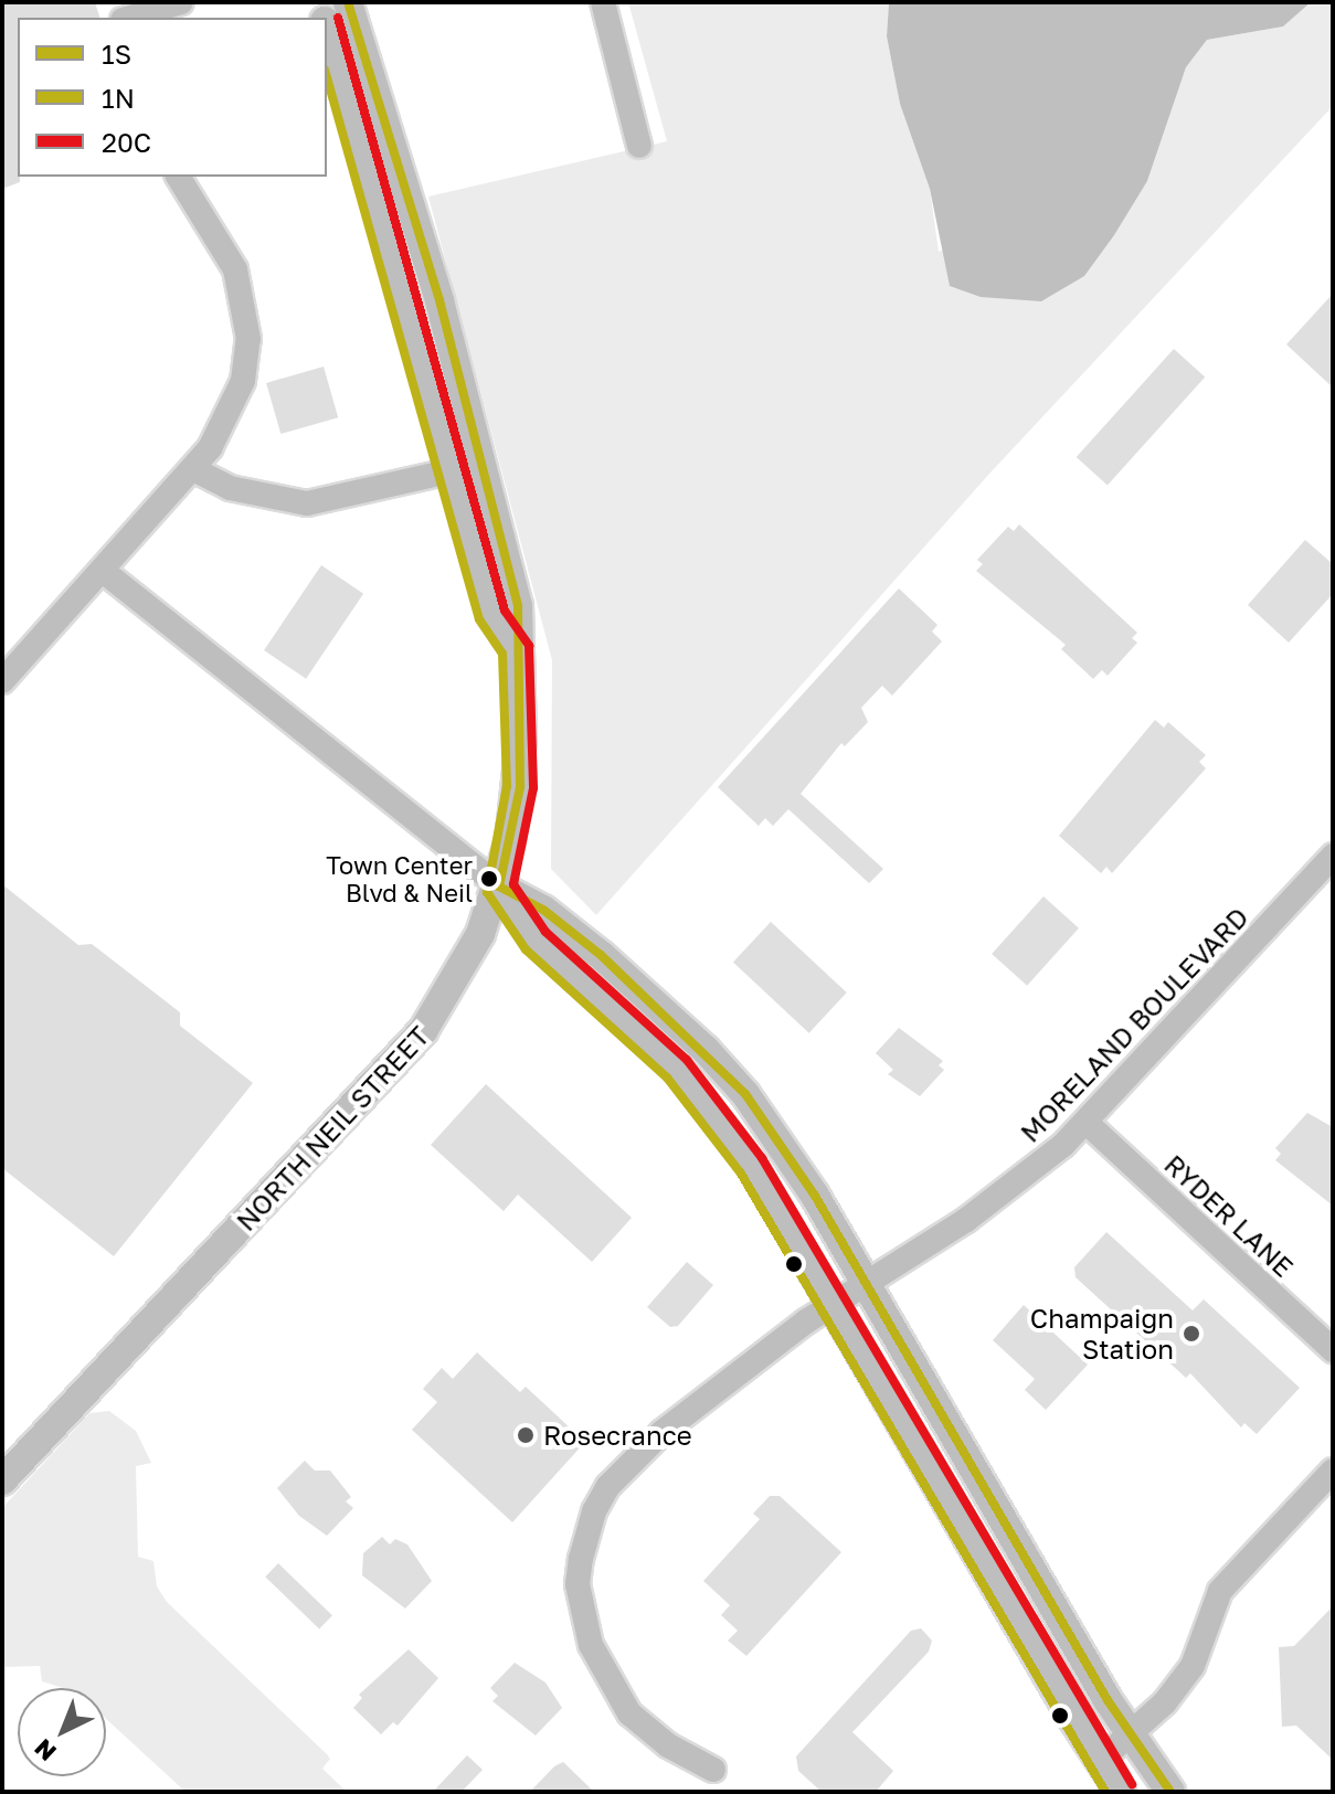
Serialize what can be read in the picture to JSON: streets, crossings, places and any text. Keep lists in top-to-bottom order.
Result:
{
  "streets": {
    "main road": ["NORTH NEIL STREET"],
    "street": ["MORELAND BOULEVARD", "RYDER LANE"]
  },
  "crossings": [
    ["MORELAND BOULEVARD", "RYDER LANE"]
  ],
  "places": ["Town Center Blvd & Neil", "Champaign Station", "Rosecrance"],
  "lines": ["transit line 1S", "transit line 20C", "transit line 1N"],
  "legend": ["1S", "1N", "20C"],
  "north": "bottom left"
}
